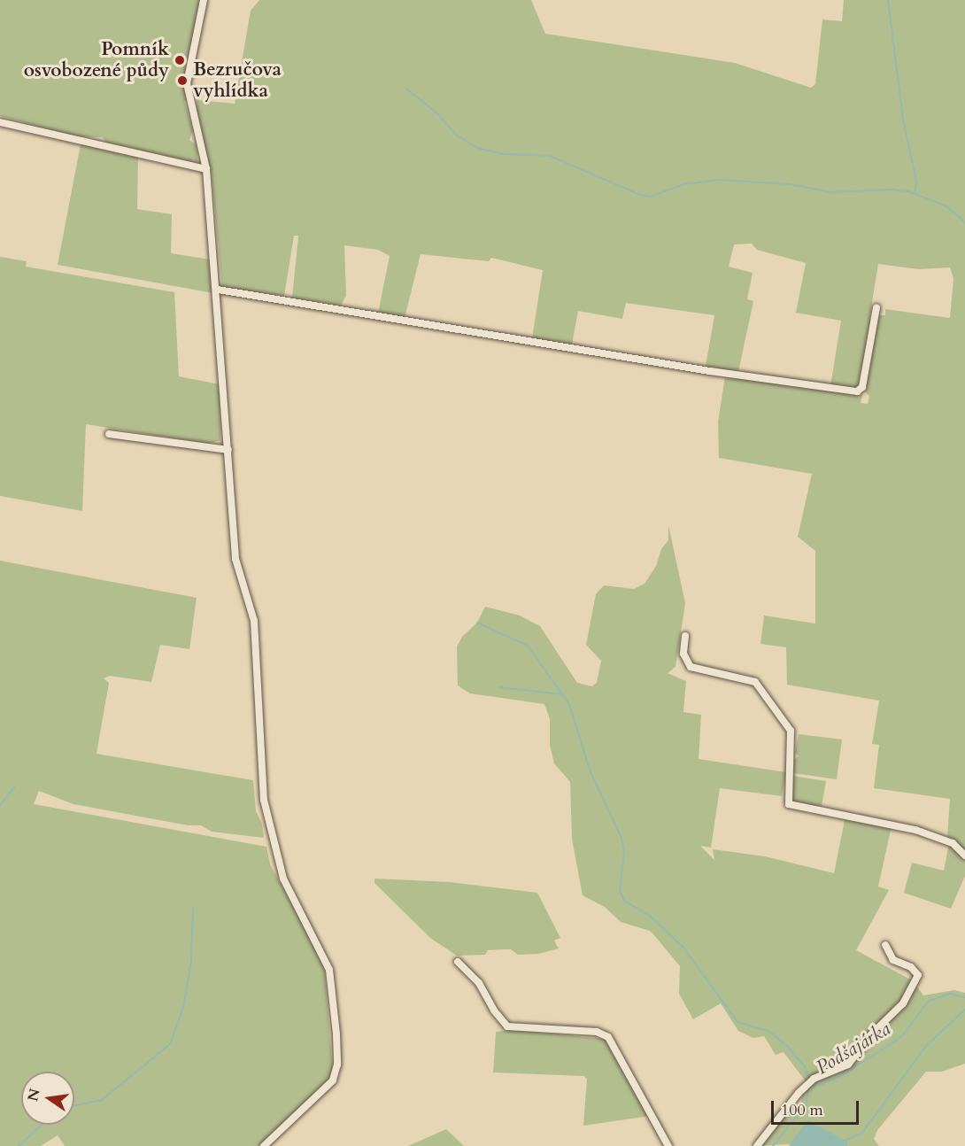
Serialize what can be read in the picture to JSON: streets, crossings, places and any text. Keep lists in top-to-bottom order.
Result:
{
  "water": ["Podšajárka"],
  "places": ["Pomník osvobozené půdy", "Bezručova vyhlídka"],
  "scale_bar": "100 m",
  "north": "left"
}
